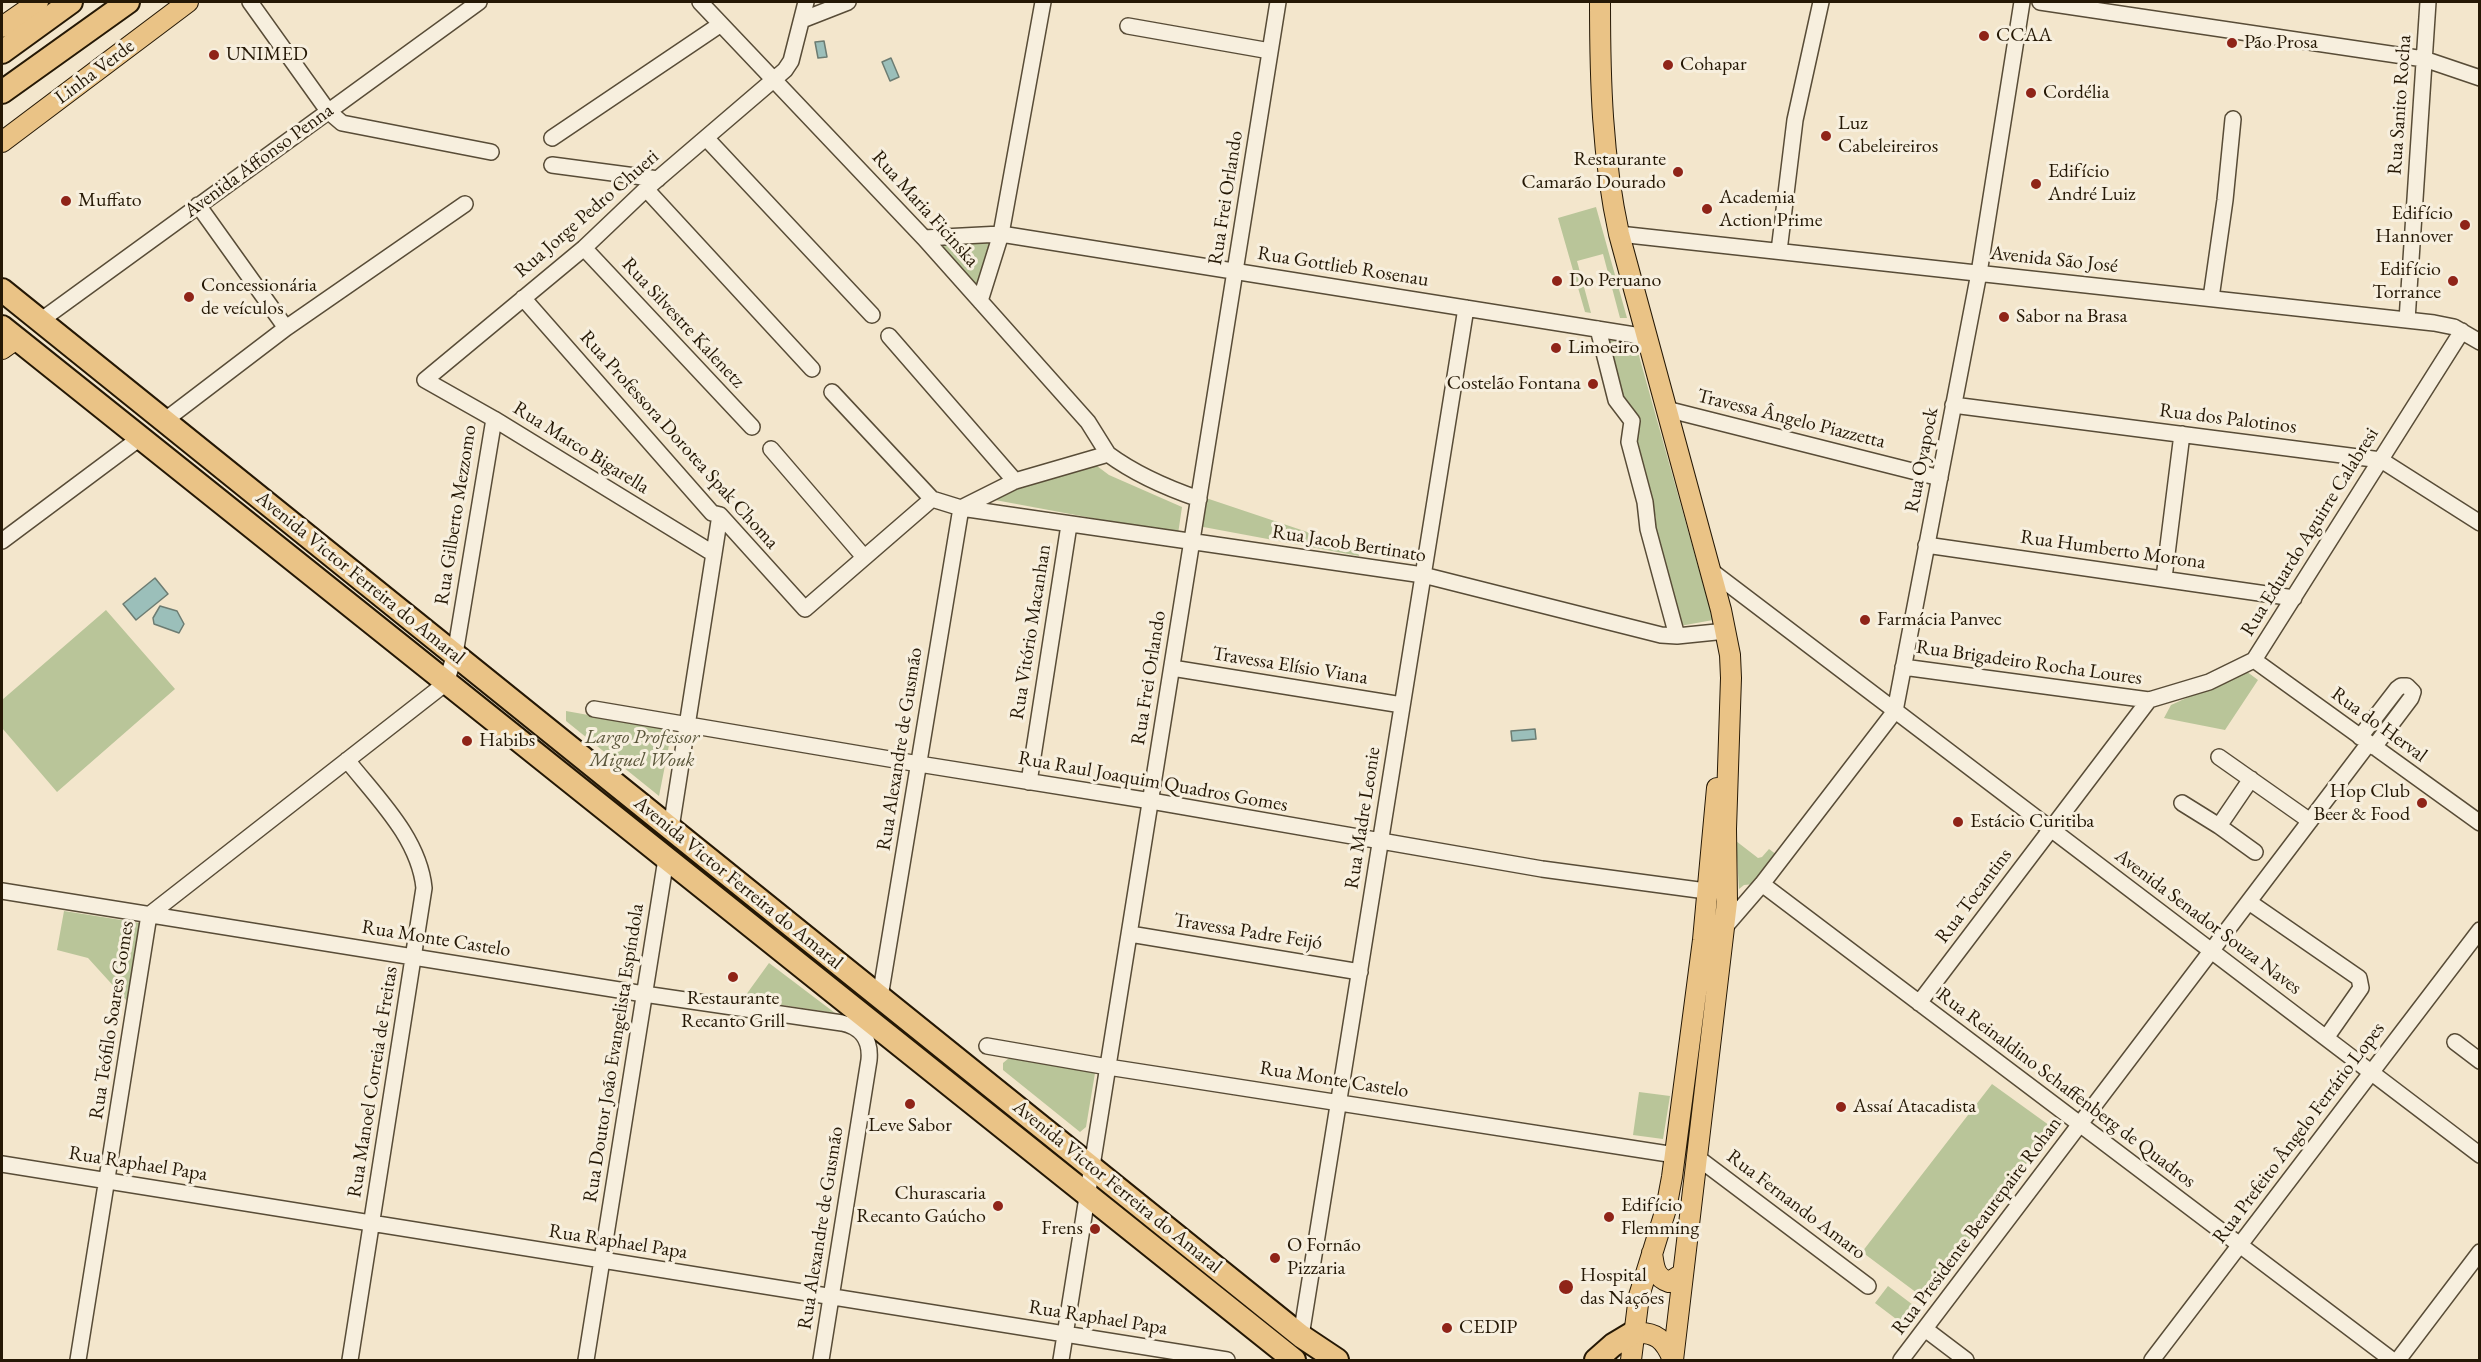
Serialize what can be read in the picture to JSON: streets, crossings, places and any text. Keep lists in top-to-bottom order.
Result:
{
  "streets": {
    "highway": ["Linha Verde", "Avenida Victor Ferreira do Amaral"],
    "street": [
      "Rua Sanito Rocha",
      "Avenida Affonso Penna",
      "Rua Frei Orlando",
      "Rua Maria Ficinska",
      "Rua Jorge Pedro Chueri",
      "Avenida São José",
      "Rua Gottlieb Rosenau",
      "Rua Silvestre Kalenetz",
      "Travessa Ângelo Piazzetta",
      "Rua dos Palotinos",
      "Rua Professora Dorotea Spak Choma",
      "Rua Marco Bigarella",
      "Rua Oyapock",
      "Rua Gilberto Mezzomo",
      "Rua Eduardo Aguirre Calabresi",
      "Rua Jacob Bertinato",
      "Rua Humberto Morona",
      "Rua Vitório Macanhan",
      "Rua Brigadeiro Rocha Loures",
      "Travessa Elísio Viana",
      "Rua do Herval",
      "Rua Alexandre de Gusmão",
      "Rua Raul Joaquim Quadros Gomes",
      "Rua Madre Leonie",
      "Rua Tocantins",
      "Avenida Senador Souza Naves",
      "Travessa Padre Feijó",
      "Rua Monte Castelo",
      "Rua Teófilo Soares Gomes",
      "Rua Doutor João Evangelista Espíndola",
      "Rua Manoel Correia de Freitas",
      "Rua Reinaldino Schaffenberg de Quadros",
      "Rua Prefeito Ângelo Ferrário Lopes",
      "Rua Raphael Papa",
      "Rua Fernando Amaro",
      "Rua Presidente Beaurepaire Rohan"
    ]
  },
  "crossings": [
    ["Rua Sanito Rocha", "Avenida São José"],
    ["Avenida Affonso Penna", "Avenida Victor Ferreira do Amaral"],
    ["Rua Frei Orlando", "Rua Gottlieb Rosenau"],
    ["Rua Frei Orlando", "Rua Jacob Bertinato"],
    ["Rua Frei Orlando", "Avenida Victor Ferreira do Amaral"],
    ["Rua Frei Orlando", "Travessa Elísio Viana"],
    ["Rua Frei Orlando", "Rua Raul Joaquim Quadros Gomes"],
    ["Rua Frei Orlando", "Travessa Padre Feijó"],
    ["Rua Frei Orlando", "Rua Monte Castelo"],
    ["Rua Frei Orlando", "Rua Raphael Papa"],
    ["Rua Maria Ficinska", "Rua Jorge Pedro Chueri"],
    ["Rua Maria Ficinska", "Rua Gottlieb Rosenau"],
    ["Rua Jorge Pedro Chueri", "Rua Silvestre Kalenetz"],
    ["Rua Jorge Pedro Chueri", "Rua Professora Dorotea Spak Choma"],
    ["Rua Jorge Pedro Chueri", "Rua Marco Bigarella"],
    ["Avenida São José", "Rua Oyapock"],
    ["Avenida São José", "Rua Eduardo Aguirre Calabresi"],
    ["Rua Gottlieb Rosenau", "Rua Madre Leonie"],
    ["Travessa Ângelo Piazzetta", "Rua Oyapock"],
    ["Rua dos Palotinos", "Rua Oyapock"],
    ["Rua dos Palotinos", "Rua Eduardo Aguirre Calabresi"],
    ["Rua Marco Bigarella", "Rua Gilberto Mezzomo"],
    ["Rua Oyapock", "Rua Humberto Morona"],
    ["Rua Oyapock", "Rua Brigadeiro Rocha Loures"],
    ["Rua Oyapock", "Avenida Senador Souza Naves"],
    ["Rua Oyapock", "Rua Reinaldino Schaffenberg de Quadros"],
    ["Rua Gilberto Mezzomo", "Avenida Victor Ferreira do Amaral"],
    ["Rua Gilberto Mezzomo", "Rua Teófilo Soares Gomes"],
    ["Rua Eduardo Aguirre Calabresi", "Rua Humberto Morona"],
    ["Rua Eduardo Aguirre Calabresi", "Rua Brigadeiro Rocha Loures"],
    ["Rua Eduardo Aguirre Calabresi", "Rua do Herval"],
    ["Rua Eduardo Aguirre Calabresi", "Rua Tocantins"],
    ["Rua Jacob Bertinato", "Rua Vitório Macanhan"],
    ["Rua Jacob Bertinato", "Rua Alexandre de Gusmão"],
    ["Rua Jacob Bertinato", "Rua Madre Leonie"],
    ["Avenida Victor Ferreira do Amaral", "Rua Alexandre de Gusmão"],
    ["Avenida Victor Ferreira do Amaral", "Rua Madre Leonie"],
    ["Avenida Victor Ferreira do Amaral", "Rua Teófilo Soares Gomes"],
    ["Avenida Victor Ferreira do Amaral", "Rua Doutor João Evangelista Espíndola"],
    ["Rua Vitório Macanhan", "Rua Raul Joaquim Quadros Gomes"],
    ["Rua Brigadeiro Rocha Loures", "Rua Tocantins"],
    ["Travessa Elísio Viana", "Rua Madre Leonie"],
    ["Rua do Herval", "Rua Presidente Beaurepaire Rohan"],
    ["Rua Alexandre de Gusmão", "Rua Raul Joaquim Quadros Gomes"],
    ["Rua Alexandre de Gusmão", "Rua Monte Castelo"],
    ["Rua Alexandre de Gusmão", "Rua Raphael Papa"],
    ["Rua Raul Joaquim Quadros Gomes", "Rua Madre Leonie"],
    ["Rua Madre Leonie", "Travessa Padre Feijó"],
    ["Rua Madre Leonie", "Rua Monte Castelo"],
    ["Rua Tocantins", "Avenida Senador Souza Naves"],
    ["Rua Tocantins", "Rua Reinaldino Schaffenberg de Quadros"],
    ["Avenida Senador Souza Naves", "Rua Prefeito Ângelo Ferrário Lopes"],
    ["Avenida Senador Souza Naves", "Rua Presidente Beaurepaire Rohan"],
    ["Rua Monte Castelo", "Rua Teófilo Soares Gomes"],
    ["Rua Monte Castelo", "Rua Doutor João Evangelista Espíndola"],
    ["Rua Monte Castelo", "Rua Manoel Correia de Freitas"],
    ["Rua Teófilo Soares Gomes", "Rua Manoel Correia de Freitas"],
    ["Rua Teófilo Soares Gomes", "Rua Raphael Papa"],
    ["Rua Doutor João Evangelista Espíndola", "Rua Raphael Papa"],
    ["Rua Manoel Correia de Freitas", "Rua Raphael Papa"],
    ["Rua Reinaldino Schaffenberg de Quadros", "Rua Prefeito Ângelo Ferrário Lopes"],
    ["Rua Reinaldino Schaffenberg de Quadros", "Rua Presidente Beaurepaire Rohan"]
  ],
  "parks": ["Largo Professor Miguel Wouk"],
  "places": [
    "CCAA",
    "Pão Prosa",
    "UNIMED",
    "Cohapar",
    "Cordélia",
    "Luz Cabeleireiros",
    "Restaurante Camarão Dourado",
    "Edifício André Luiz",
    "Muffato",
    "Academia Action Prime",
    "Edifício Hannover",
    "Do Peruano",
    "Edifício Torrance",
    "Concessionária de veículos",
    "Sabor na Brasa",
    "Limoeiro",
    "Costelão Fontana",
    "Farmácia Panvec",
    "Habibs",
    "Hop Club Beer & Food",
    "Estácio Curitiba",
    "Restaurante Recanto Grill",
    "Leve Sabor",
    "Assaí Atacadista",
    "Churascaria Recanto Gaúcho",
    "Edifício Flemming",
    "Frens",
    "O Fornão Pizzaria",
    "Hospital das Nações",
    "CEDIP"
  ]
}
